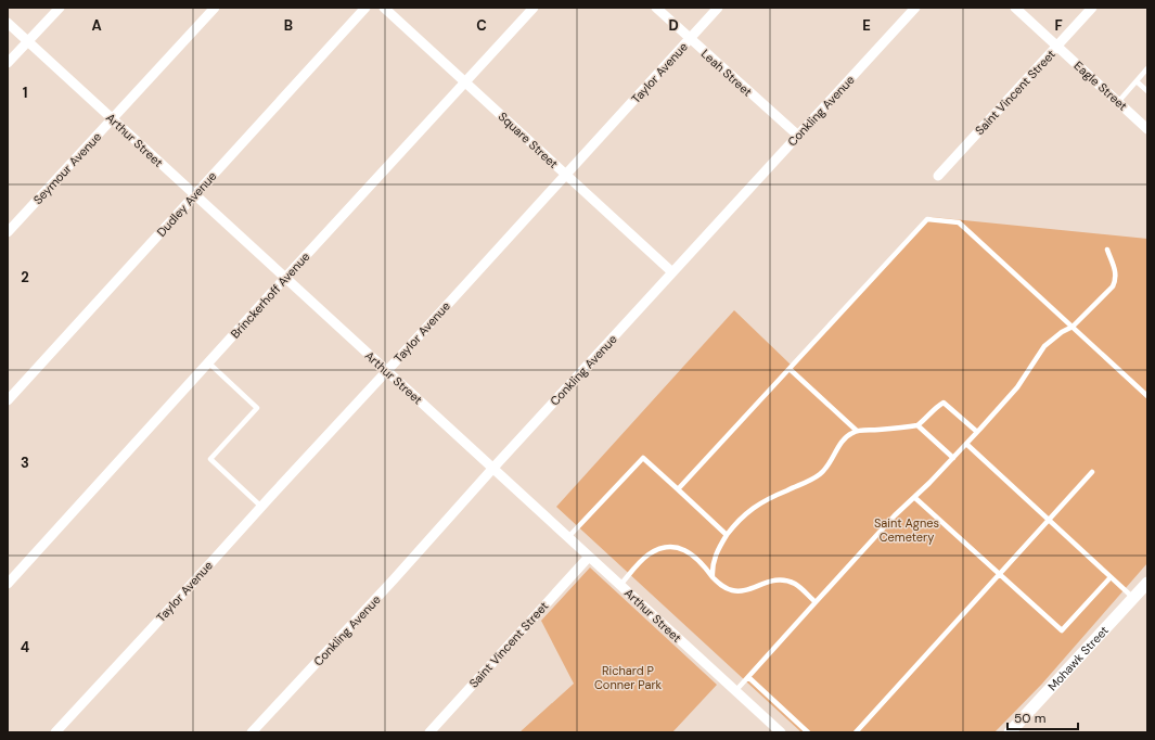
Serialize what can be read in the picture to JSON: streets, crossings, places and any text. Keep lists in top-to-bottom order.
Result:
{
  "streets": {
    "street": [
      "Taylor Avenue",
      "Leah Street",
      "Eagle Street",
      "Saint Vincent Street",
      "Conkling Avenue",
      "Arthur Street",
      "Square Street",
      "Seymour Avenue",
      "Dudley Avenue",
      "Brinckerhoff Avenue",
      "Mohawk Street"
    ]
  },
  "crossings": [
    ["Taylor Avenue", "Leah Street"],
    ["Taylor Avenue", "Arthur Street"],
    ["Taylor Avenue", "Square Street"],
    ["Leah Street", "Conkling Avenue"],
    ["Eagle Street", "Saint Vincent Street"],
    ["Saint Vincent Street", "Arthur Street"],
    ["Conkling Avenue", "Arthur Street"],
    ["Conkling Avenue", "Square Street"],
    ["Arthur Street", "Seymour Avenue"],
    ["Arthur Street", "Dudley Avenue"],
    ["Arthur Street", "Brinckerhoff Avenue"],
    ["Square Street", "Brinckerhoff Avenue"]
  ],
  "parks": ["Saint Agnes Cemetery", "Richard P Conner Park"],
  "scale_bar": "50 m",
  "grid": {
    "columns": [
      "A",
      "B",
      "C",
      "D",
      "E",
      "F"
    ],
    "rows": [
      "1",
      "2",
      "3",
      "4"
    ]
  }
}
